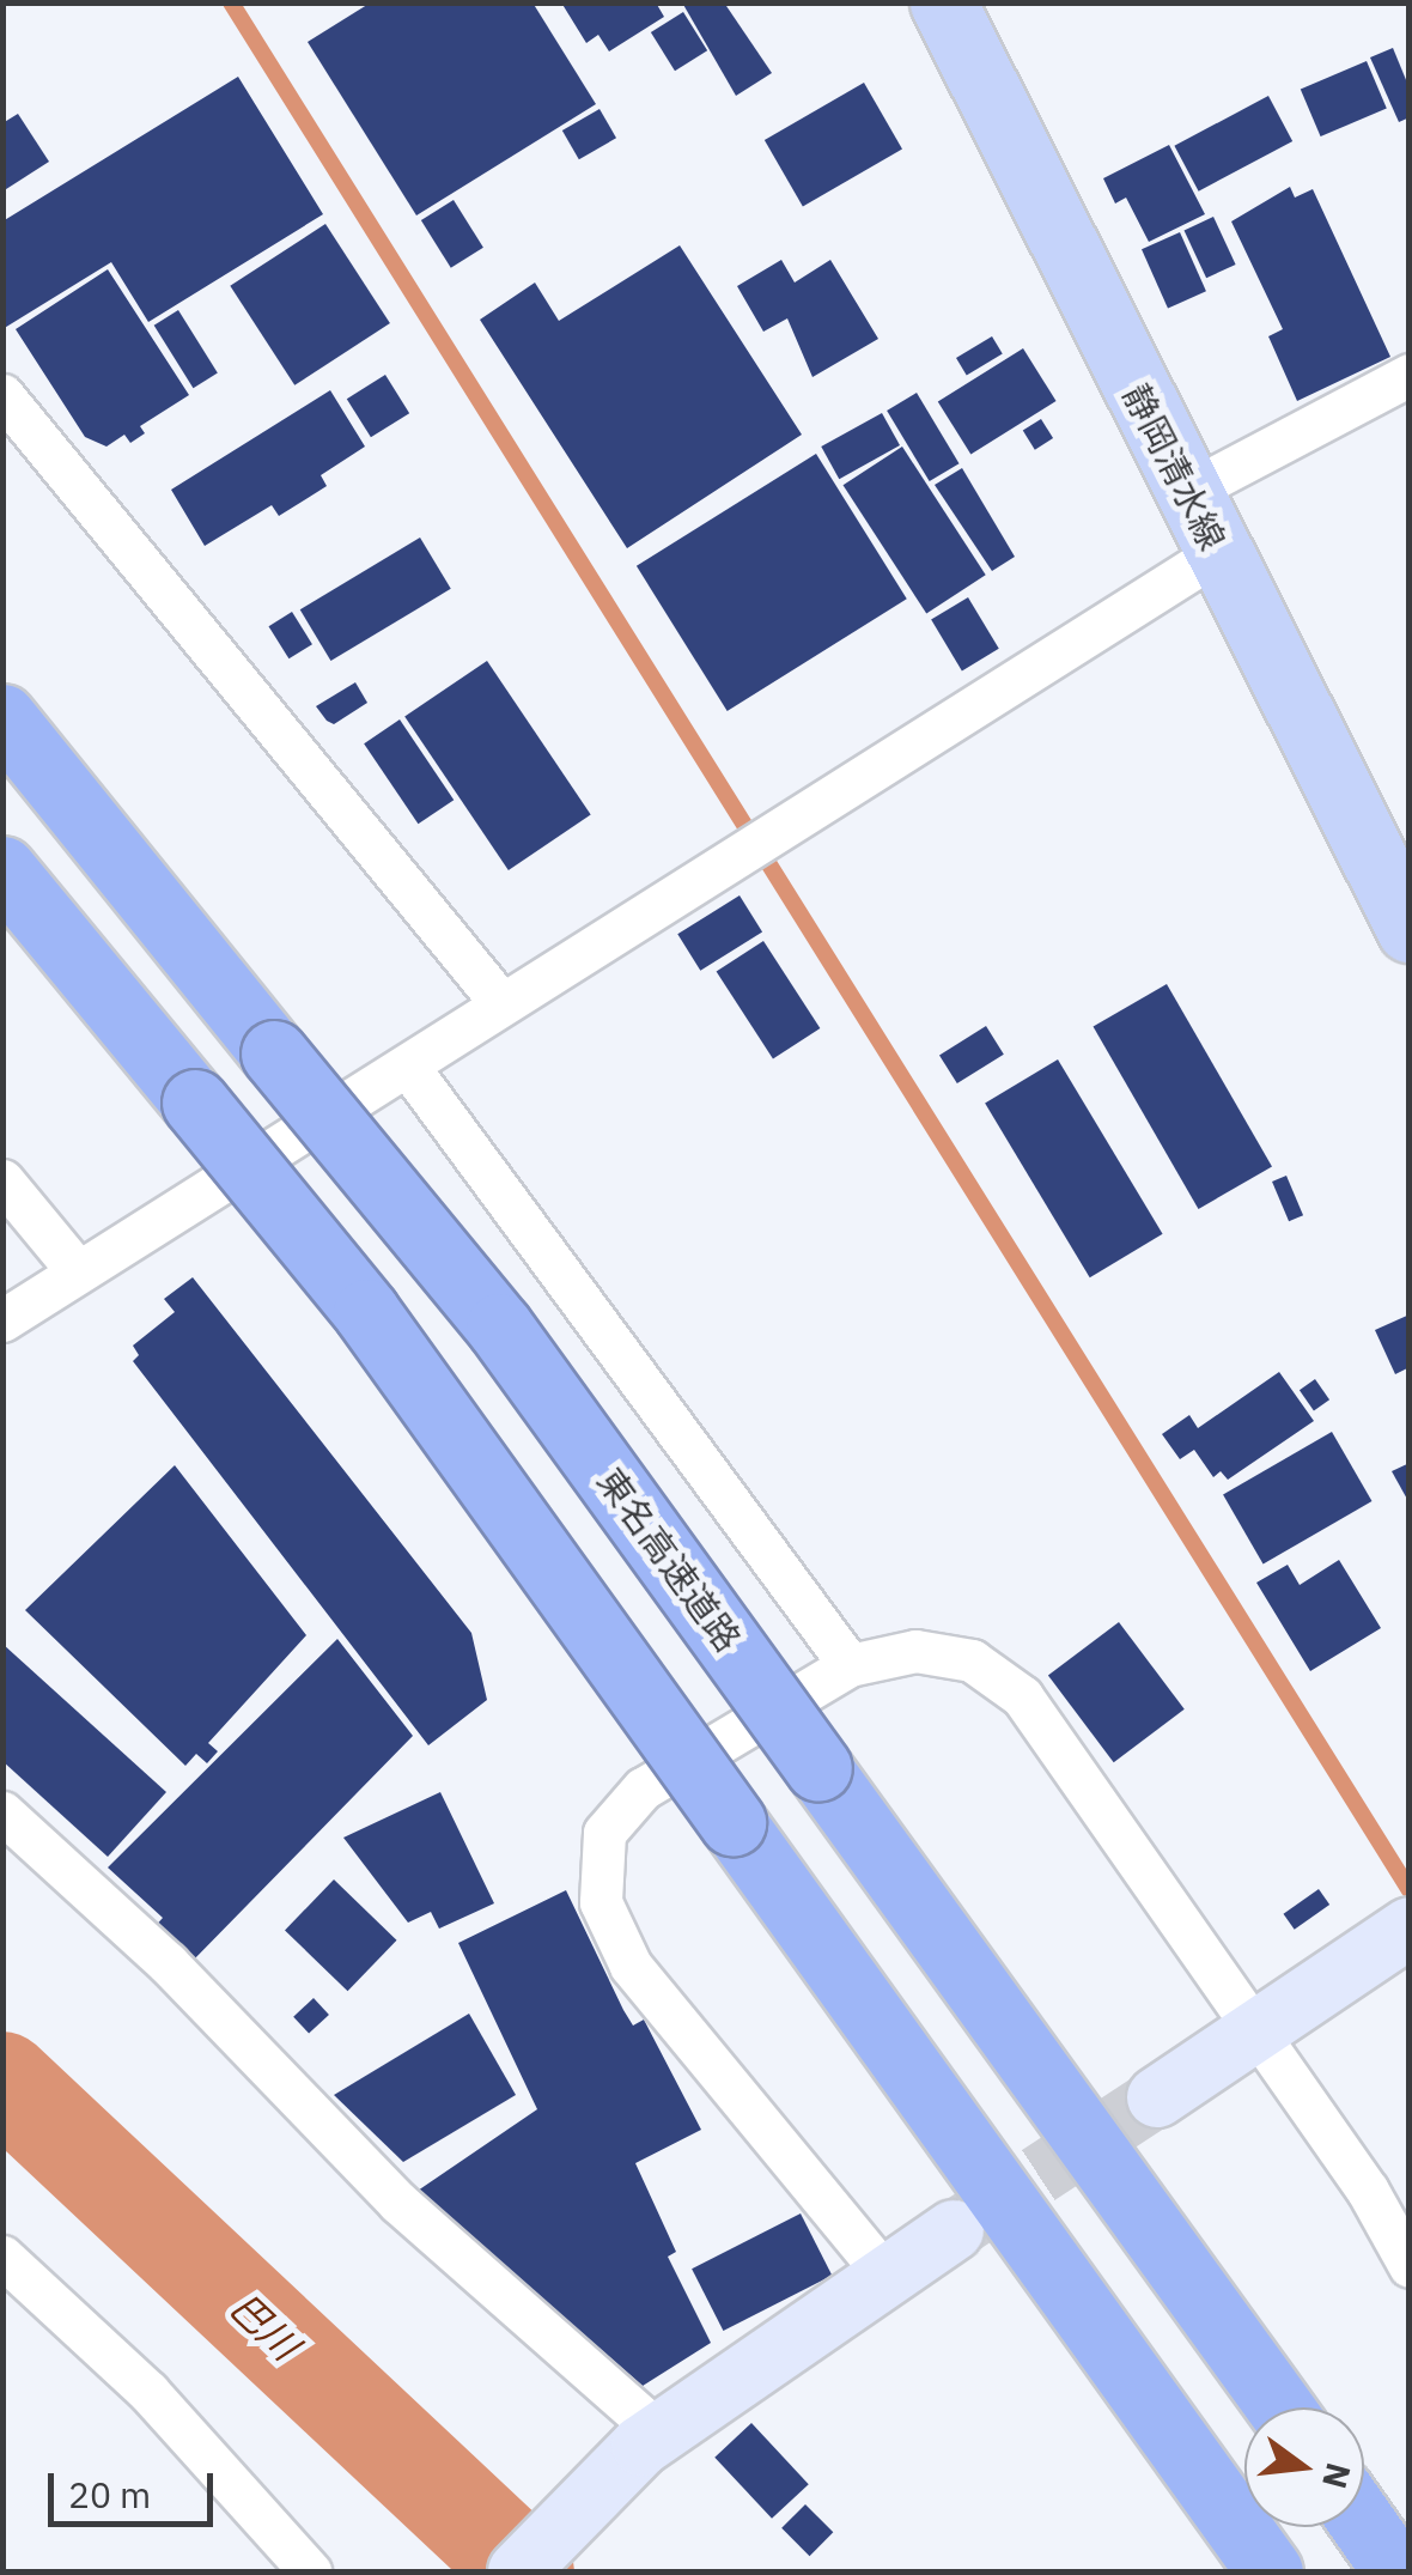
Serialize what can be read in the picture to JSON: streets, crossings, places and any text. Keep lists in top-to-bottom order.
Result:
{
  "streets": {
    "highway": ["東名高速道路"],
    "main road": ["静岡清水線"]
  },
  "water": ["巴川"],
  "scale_bar": "20 m",
  "north": "right"
}
